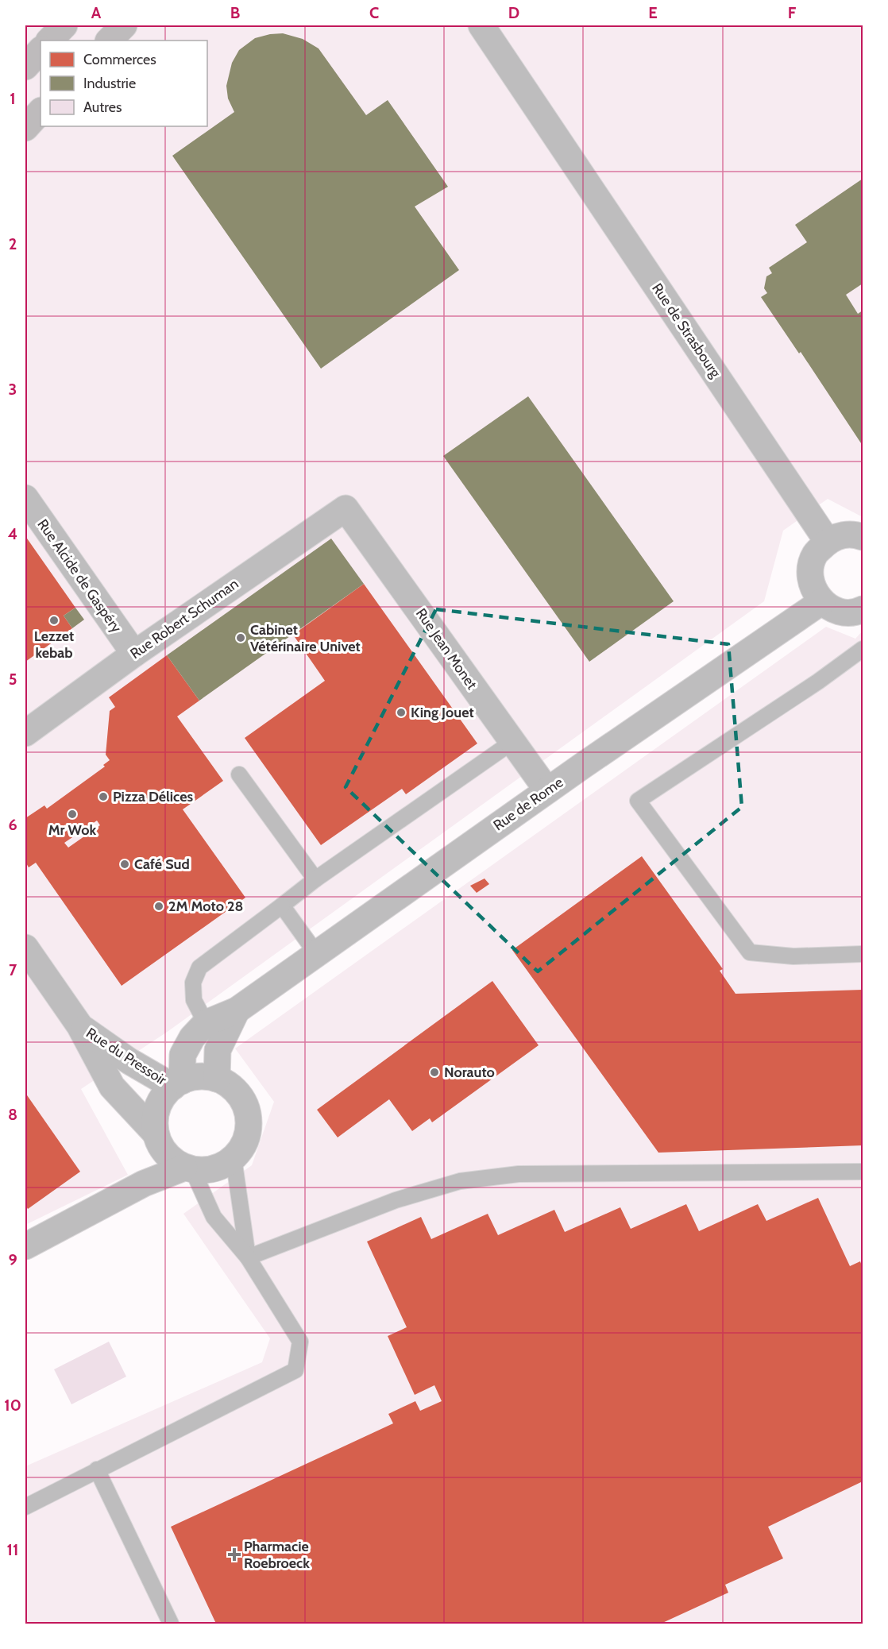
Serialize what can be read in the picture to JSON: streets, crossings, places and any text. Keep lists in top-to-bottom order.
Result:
{
  "streets": {
    "street": [
      "Rue de Strasbourg",
      "Rue Alcide de Gaspéry",
      "Rue Robert Schuman",
      "Rue Jean Monet",
      "Rue de Rome",
      "Rue du Pressoir"
    ]
  },
  "crossings": [
    ["Rue Alcide de Gaspéry", "Rue Robert Schuman"],
    ["Rue Robert Schuman", "Rue Jean Monet"],
    ["Rue Jean Monet", "Rue de Rome"],
    ["Rue de Rome", "Rue du Pressoir"]
  ],
  "places": {
    "other": [
      "Lezzet kebab",
      "Cabinet Vétérinaire Univet",
      "King Jouet",
      "Pizza Délices",
      "Mr Wok",
      "Café Sud",
      "2M Moto 28",
      "Norauto"
    ],
    "health": ["Pharmacie Roebroeck"]
  },
  "legend": ["Commerces", "Industrie", "Autres"],
  "grid": {
    "columns": [
      "A",
      "B",
      "C",
      "D",
      "E",
      "F"
    ],
    "rows": [
      "1",
      "2",
      "3",
      "4",
      "5",
      "6",
      "7",
      "8",
      "9",
      "10",
      "11"
    ]
  }
}
